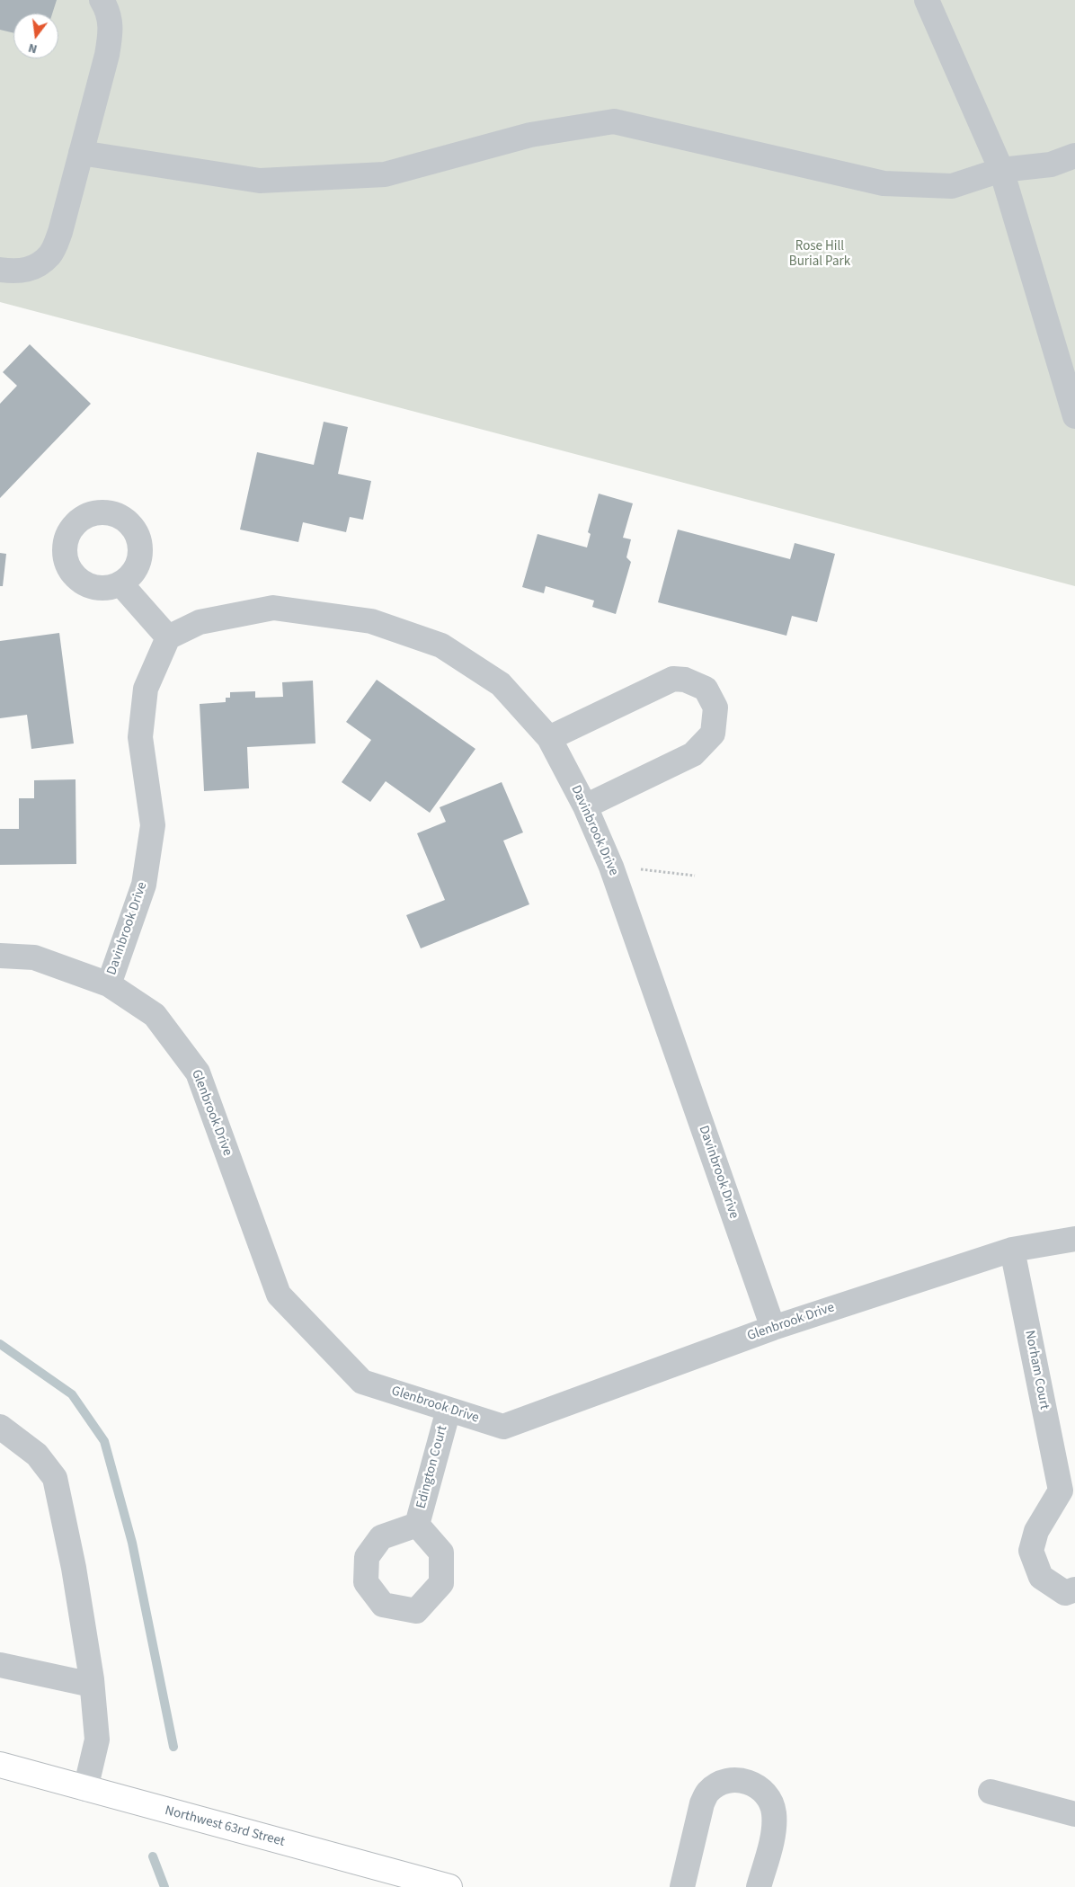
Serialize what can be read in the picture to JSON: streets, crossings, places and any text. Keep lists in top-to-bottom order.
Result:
{
  "streets": {
    "main road": ["Northwest 63rd Street"],
    "street": [
      "Davinbrook Drive",
      "Glenbrook Drive",
      "Norham Court",
      "Edington Court"
    ]
  },
  "crossings": [
    ["Davinbrook Drive", "Glenbrook Drive"],
    ["Glenbrook Drive", "Norham Court"],
    ["Glenbrook Drive", "Edington Court"]
  ],
  "parks": ["Rose Hill Burial Park"],
  "north": "bottom"
}
